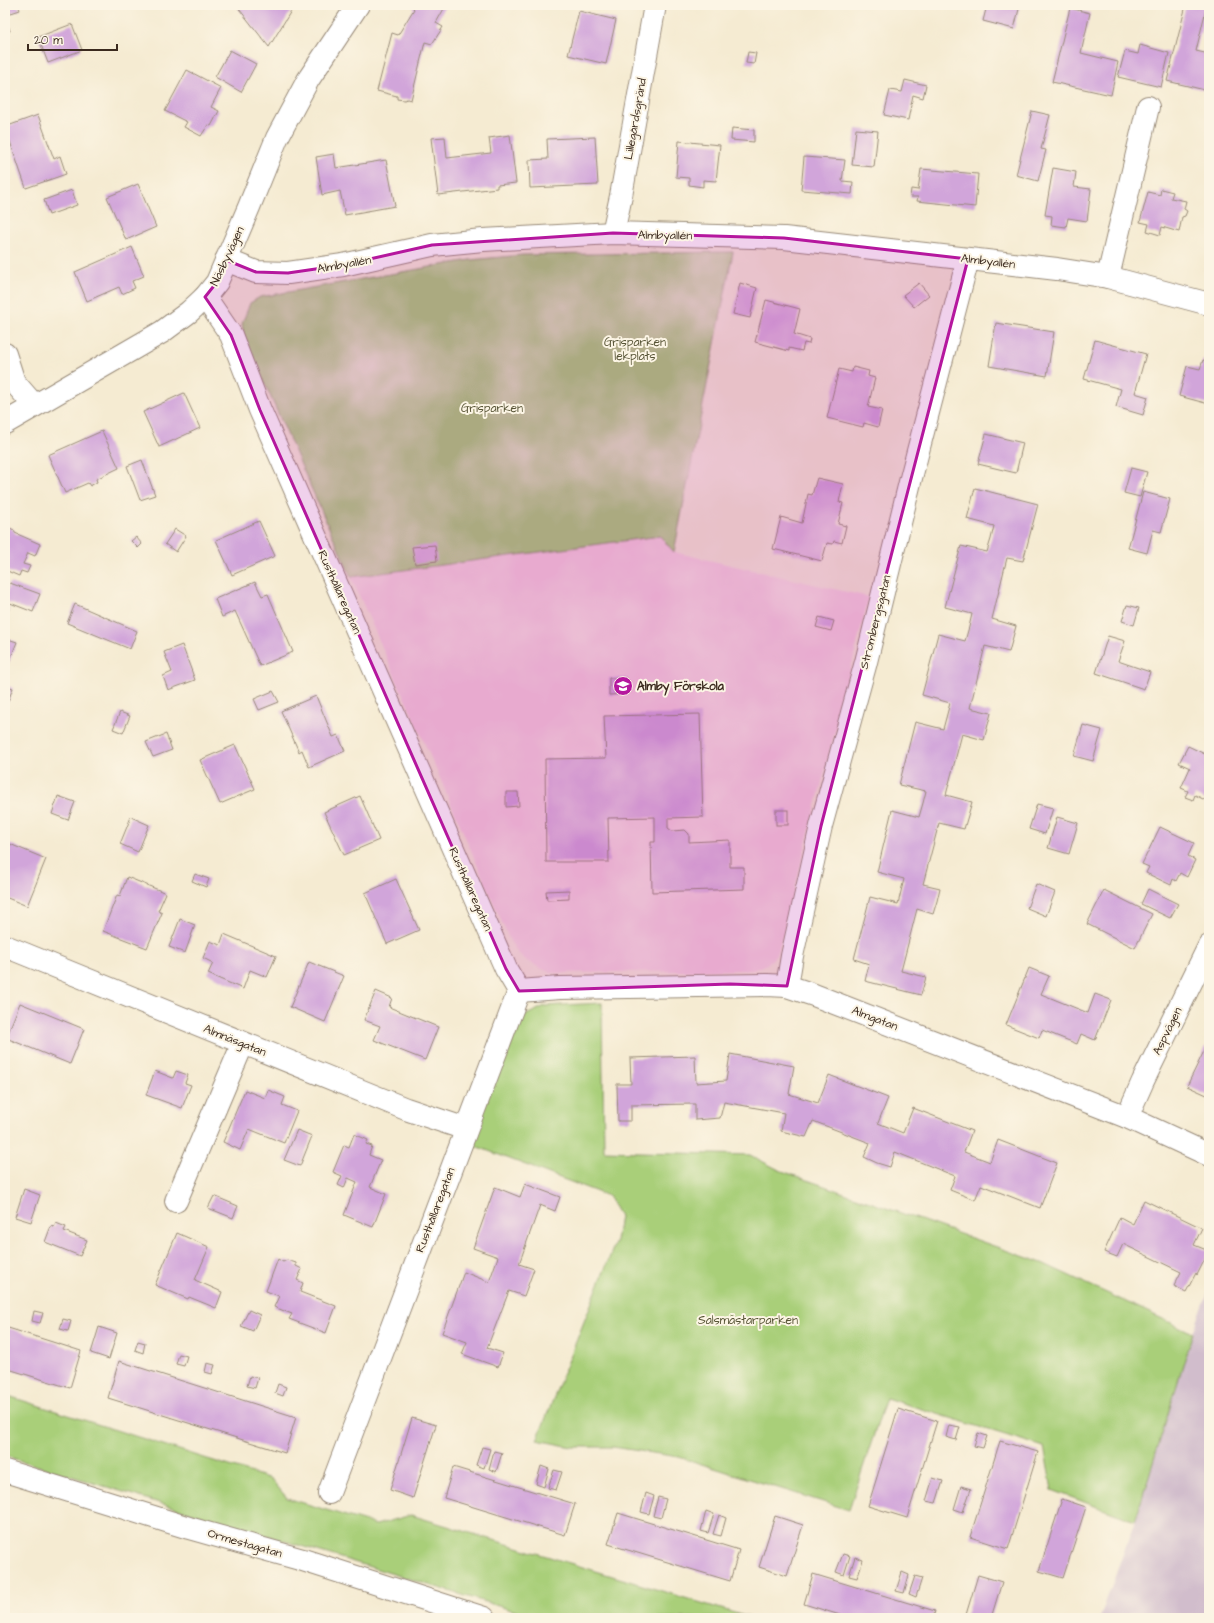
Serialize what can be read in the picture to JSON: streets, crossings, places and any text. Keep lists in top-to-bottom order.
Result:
{
  "streets": {
    "street": [
      "Lillegårdsgränd",
      "Almbyallén",
      "Näsbyvägen",
      "Rusthållaregatan",
      "Strombergsgatan",
      "Almgatan",
      "Aspvägen",
      "Almnäsgatan",
      "Ormestagatan"
    ]
  },
  "crossings": [
    ["Lillegårdsgränd", "Almbyallén"],
    ["Almbyallén", "Näsbyvägen"],
    ["Almbyallén", "Strombergsgatan"],
    ["Näsbyvägen", "Rusthållaregatan"],
    ["Rusthållaregatan", "Almgatan"],
    ["Rusthållaregatan", "Almnäsgatan"],
    ["Strombergsgatan", "Almgatan"],
    ["Almgatan", "Aspvägen"]
  ],
  "parks": ["Grisparken lekplats", "Grisparken", "Salsmästarparken"],
  "places": {
    "school or university": ["Almby Förskola"]
  },
  "scale_bar": "20 m"
}
